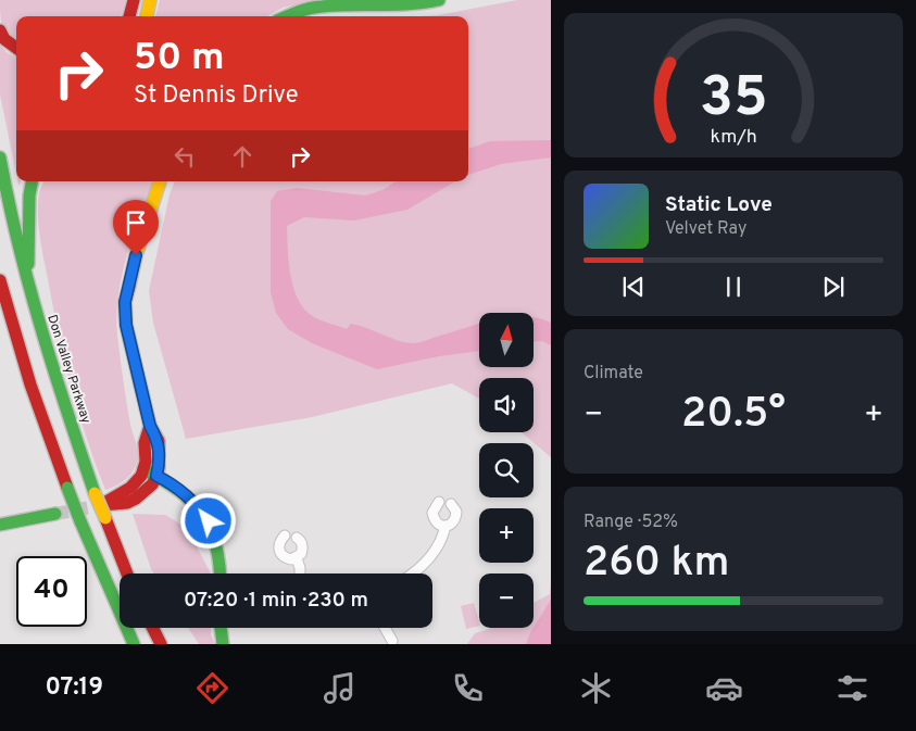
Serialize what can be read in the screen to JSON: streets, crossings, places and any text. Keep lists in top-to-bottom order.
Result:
{
  "streets": {
    "main road": ["Don Valley Parkway"]
  },
  "north": "top",
  "page": {
    "turn": ["50 m", "St Dennis Drive"],
    "song": ["Static Love", "Velvet Ray"],
    "map_buttons": ["+", "−"],
    "tile": [
      "Climate",
      ["Range · 52%", "260 km"]
    ],
    "heat": ["−", "20.5°", "+"],
    "limit": "40",
    "trip": "07:20 · 1 min · 230 m",
    "tabs": "07:19",
    "gauge": ["35", "km/h"]
  }
}
